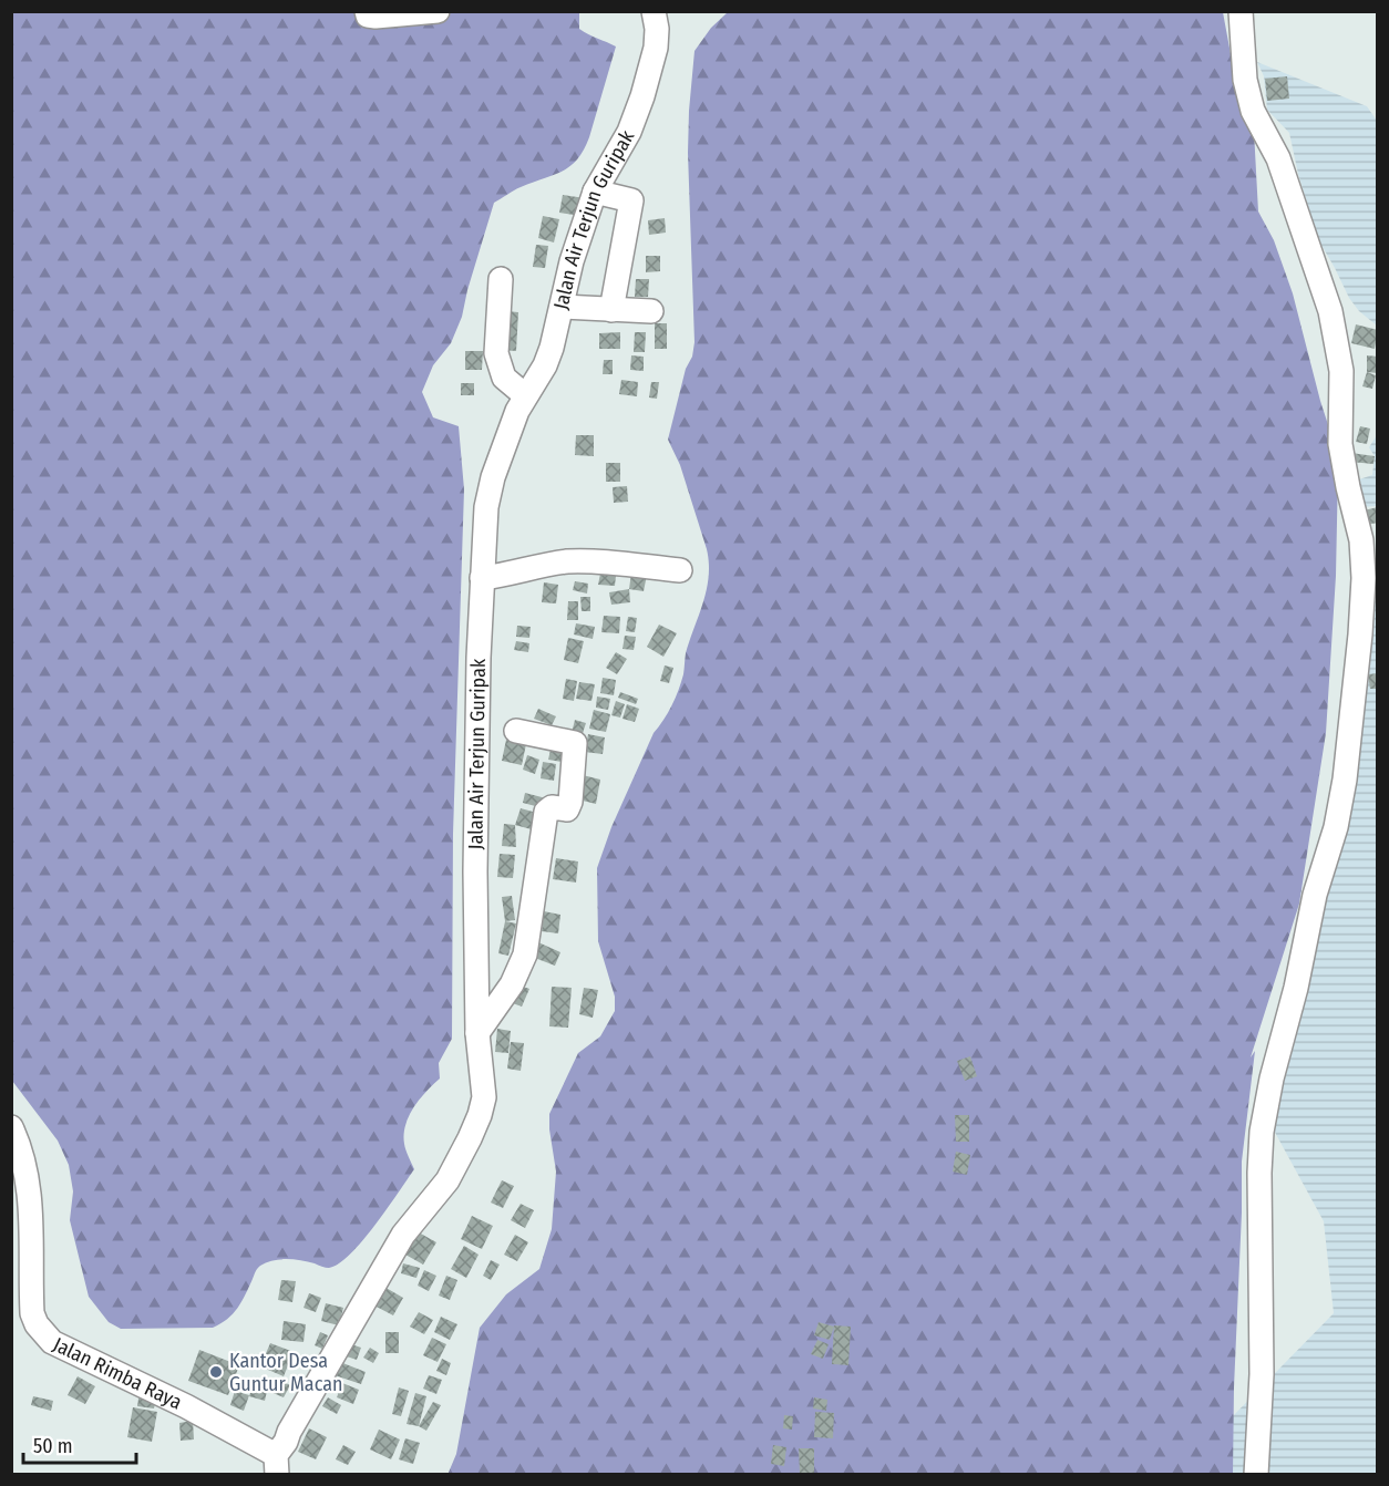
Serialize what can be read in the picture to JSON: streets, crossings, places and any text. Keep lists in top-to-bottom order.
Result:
{
  "streets": {
    "street": ["Jalan Air Terjun Guripak", "Jalan Rimba Raya"]
  },
  "crossings": [
    ["Jalan Air Terjun Guripak", "Jalan Rimba Raya"]
  ],
  "places": ["Kantor Desa Guntur Macan"],
  "scale_bar": "50 m"
}
